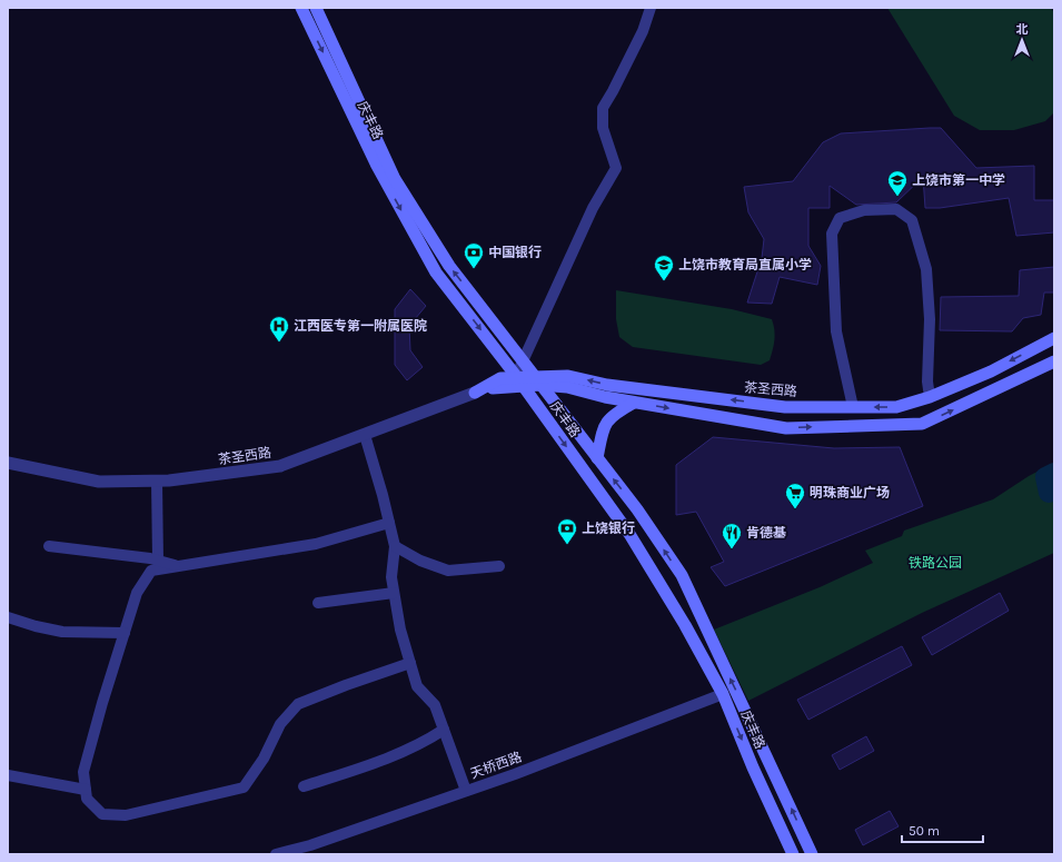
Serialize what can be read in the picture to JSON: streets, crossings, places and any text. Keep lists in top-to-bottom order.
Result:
{
  "streets": {
    "main road": ["庆丰路", "茶圣西路"],
    "street": ["天桥西路"]
  },
  "crossings": [
    ["庆丰路", "茶圣西路"],
    ["庆丰路", "天桥西路"]
  ],
  "parks": ["铁路公园"],
  "places": {
    "school or university": ["上饶市第一中学", "上饶市教育局直属小学"],
    "bank": ["中国银行", "上饶银行"],
    "hospital": ["江西医专第一附属医院"],
    "supermarket": ["明珠商业广场"],
    "restaurant": ["肯德基"]
  },
  "scale_bar": "50 m",
  "north": "top"
}
